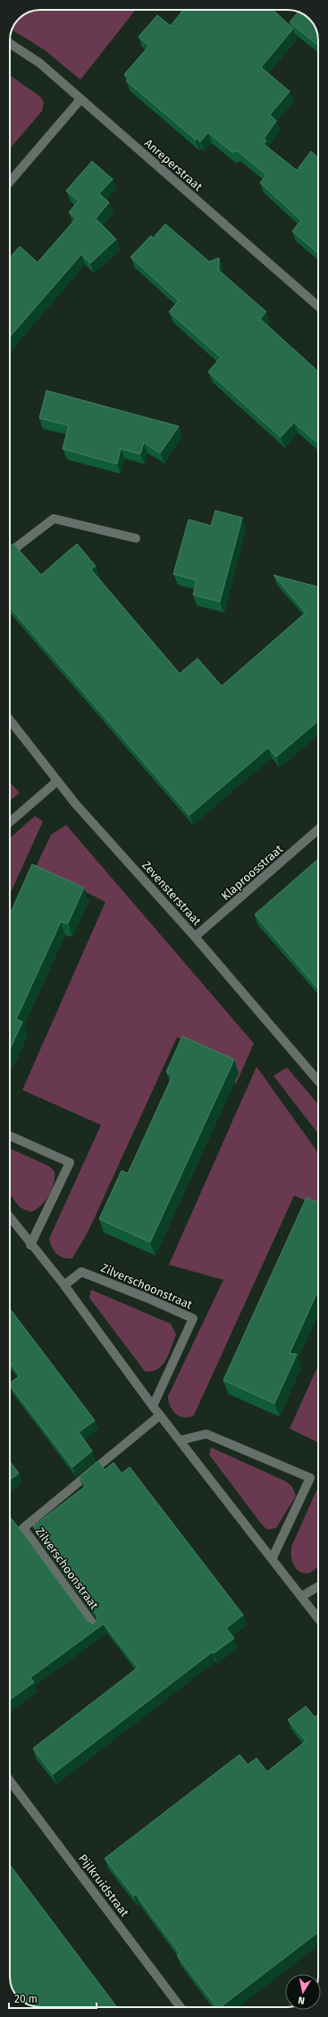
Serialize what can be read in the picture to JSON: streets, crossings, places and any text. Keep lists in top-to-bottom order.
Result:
{
  "streets": {
    "street": [
      "Anreperstraat",
      "Klaproosstraat",
      "Zevensterstraat",
      "Zilverschoonstraat",
      "Pijlkruidstraat"
    ]
  },
  "crossings": [
    ["Klaproosstraat", "Zevensterstraat"]
  ],
  "scale_bar": "20 m",
  "north": "bottom"
}
